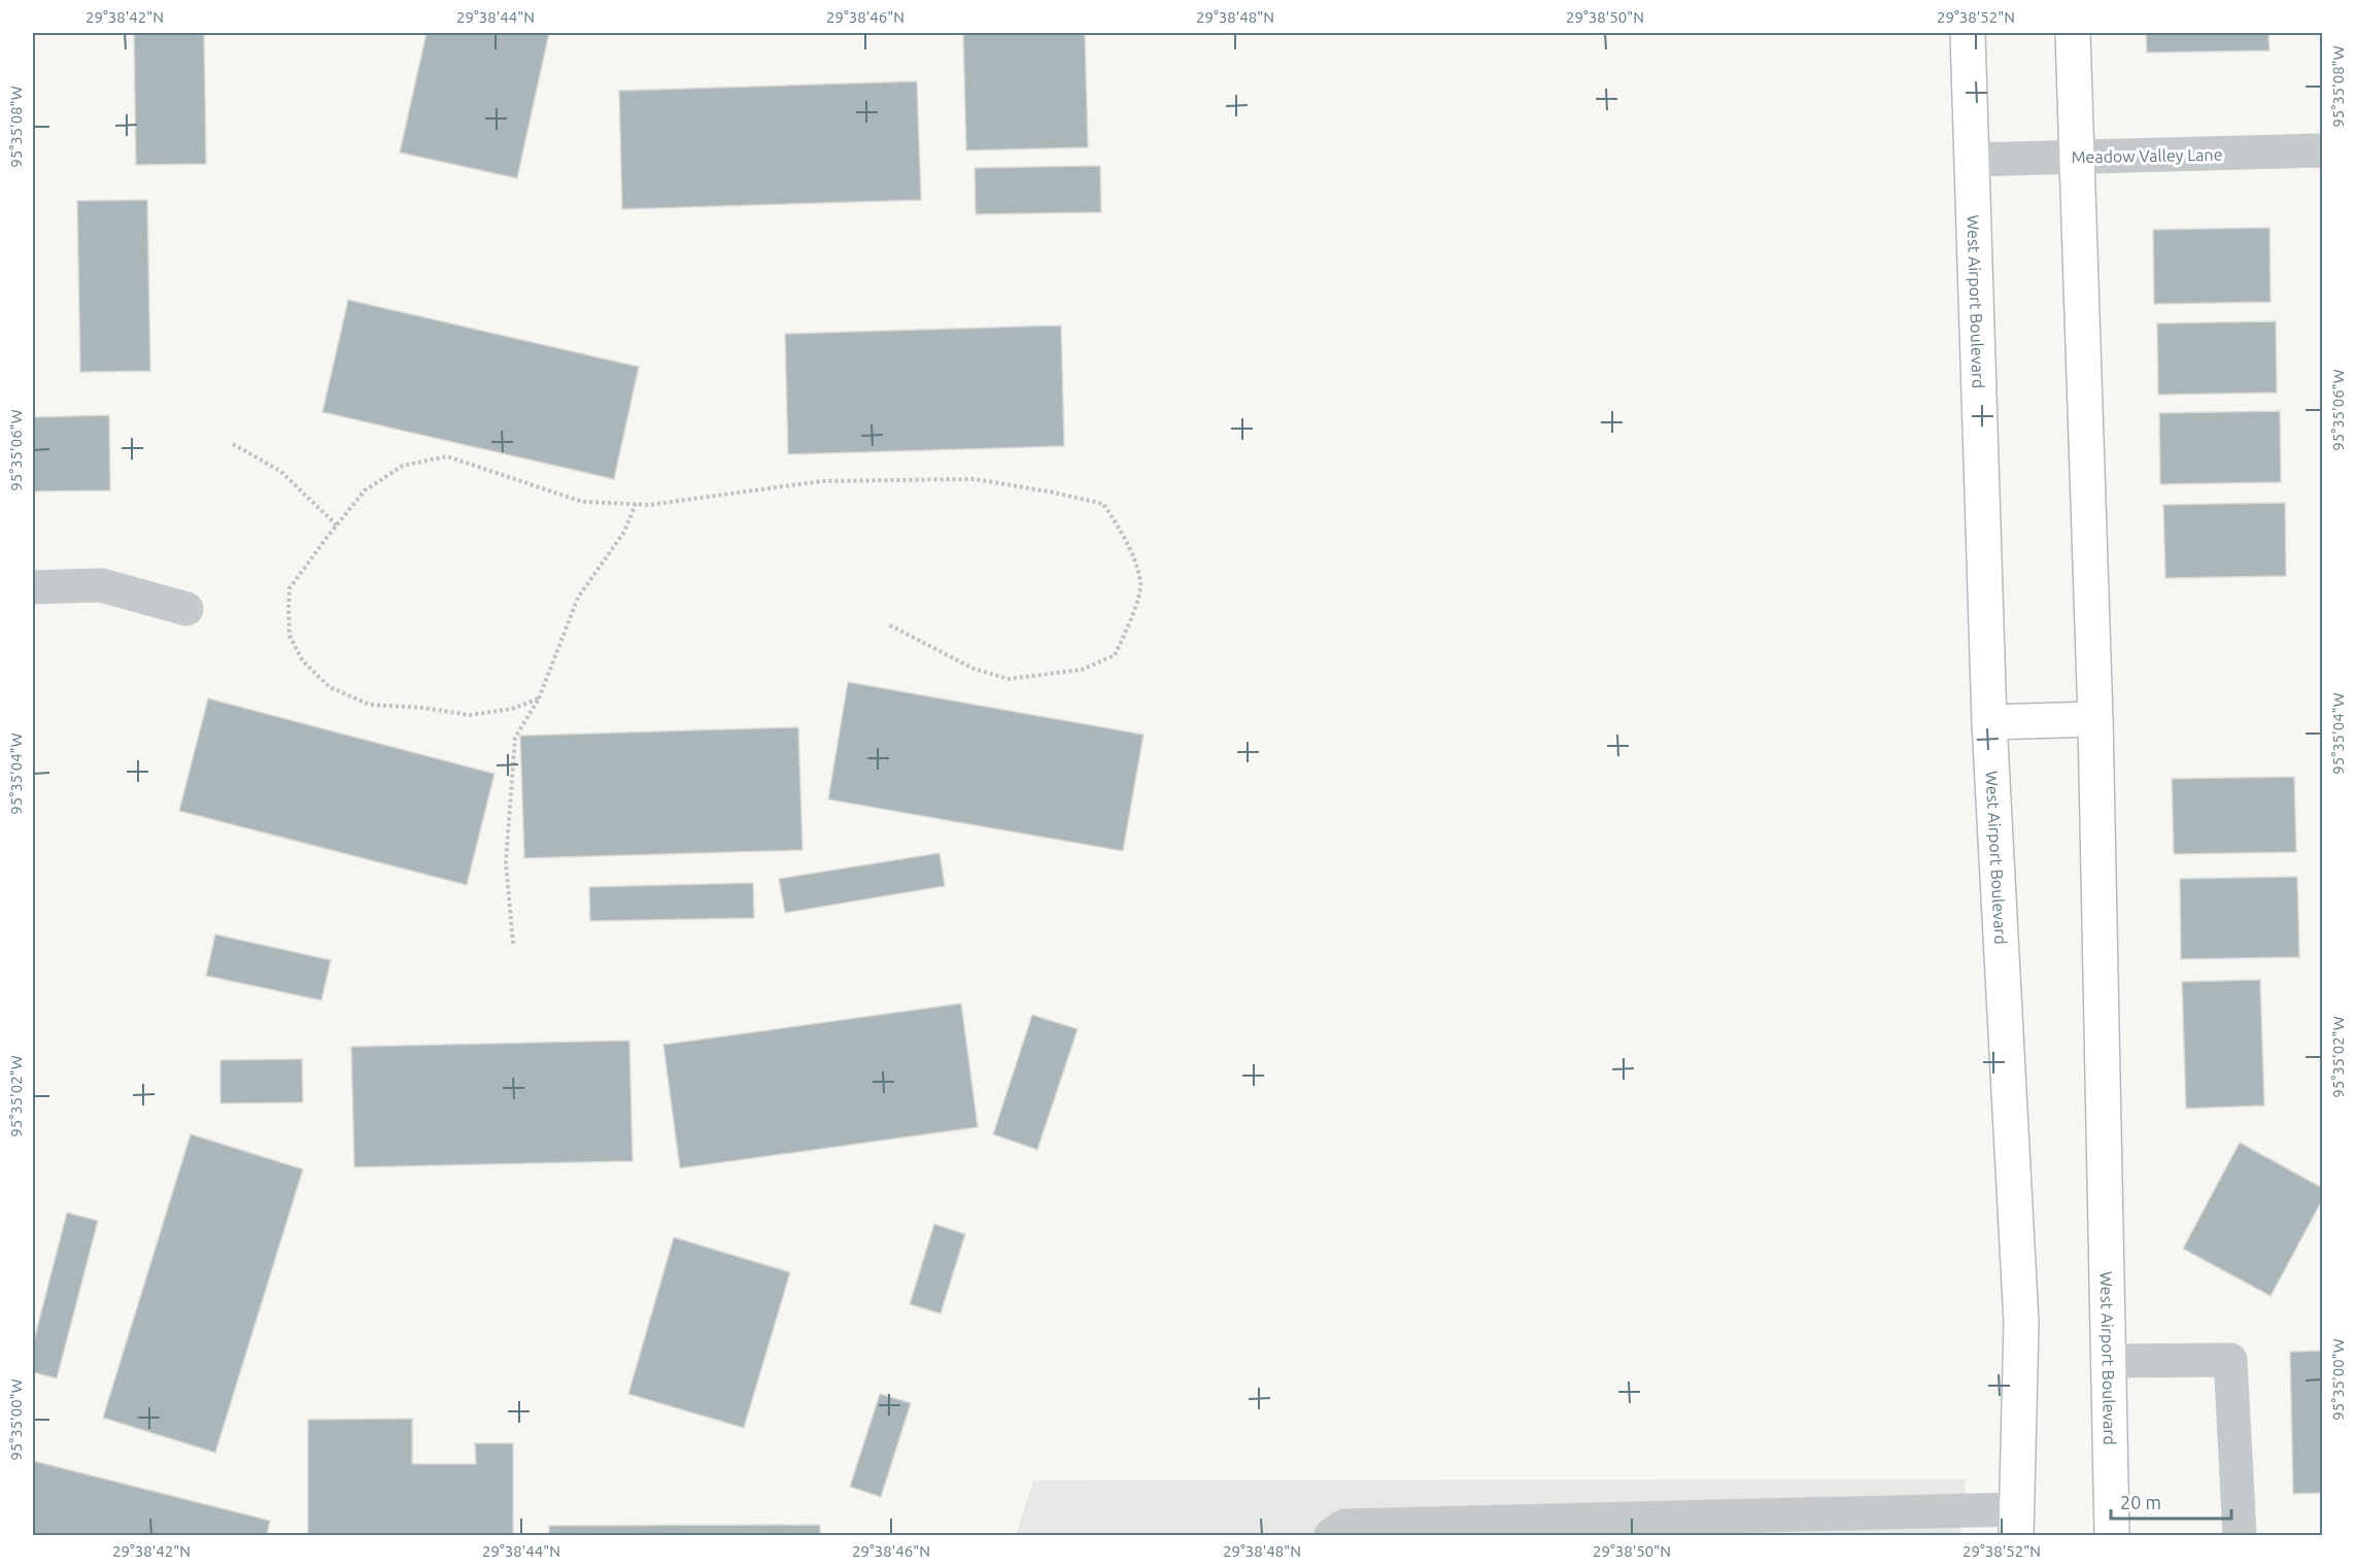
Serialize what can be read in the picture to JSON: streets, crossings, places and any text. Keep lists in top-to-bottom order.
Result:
{
  "streets": {
    "main road": ["West Airport Boulevard"],
    "street": ["Meadow Valley Lane"]
  },
  "crossings": [
    ["Meadow Valley Lane", "West Airport Boulevard"]
  ],
  "scale_bar": "20 m",
  "coordinates": [
    "29°38'42\"N",
    "29°38'44\"N",
    "29°38'46\"N",
    "29°38'48\"N",
    "29°38'50\"N",
    "29°38'52\"N",
    "95°35'08\"W",
    "95°35'06\"W",
    "95°35'04\"W",
    "95°35'02\"W",
    "95°35'00\"W"
  ]
}
